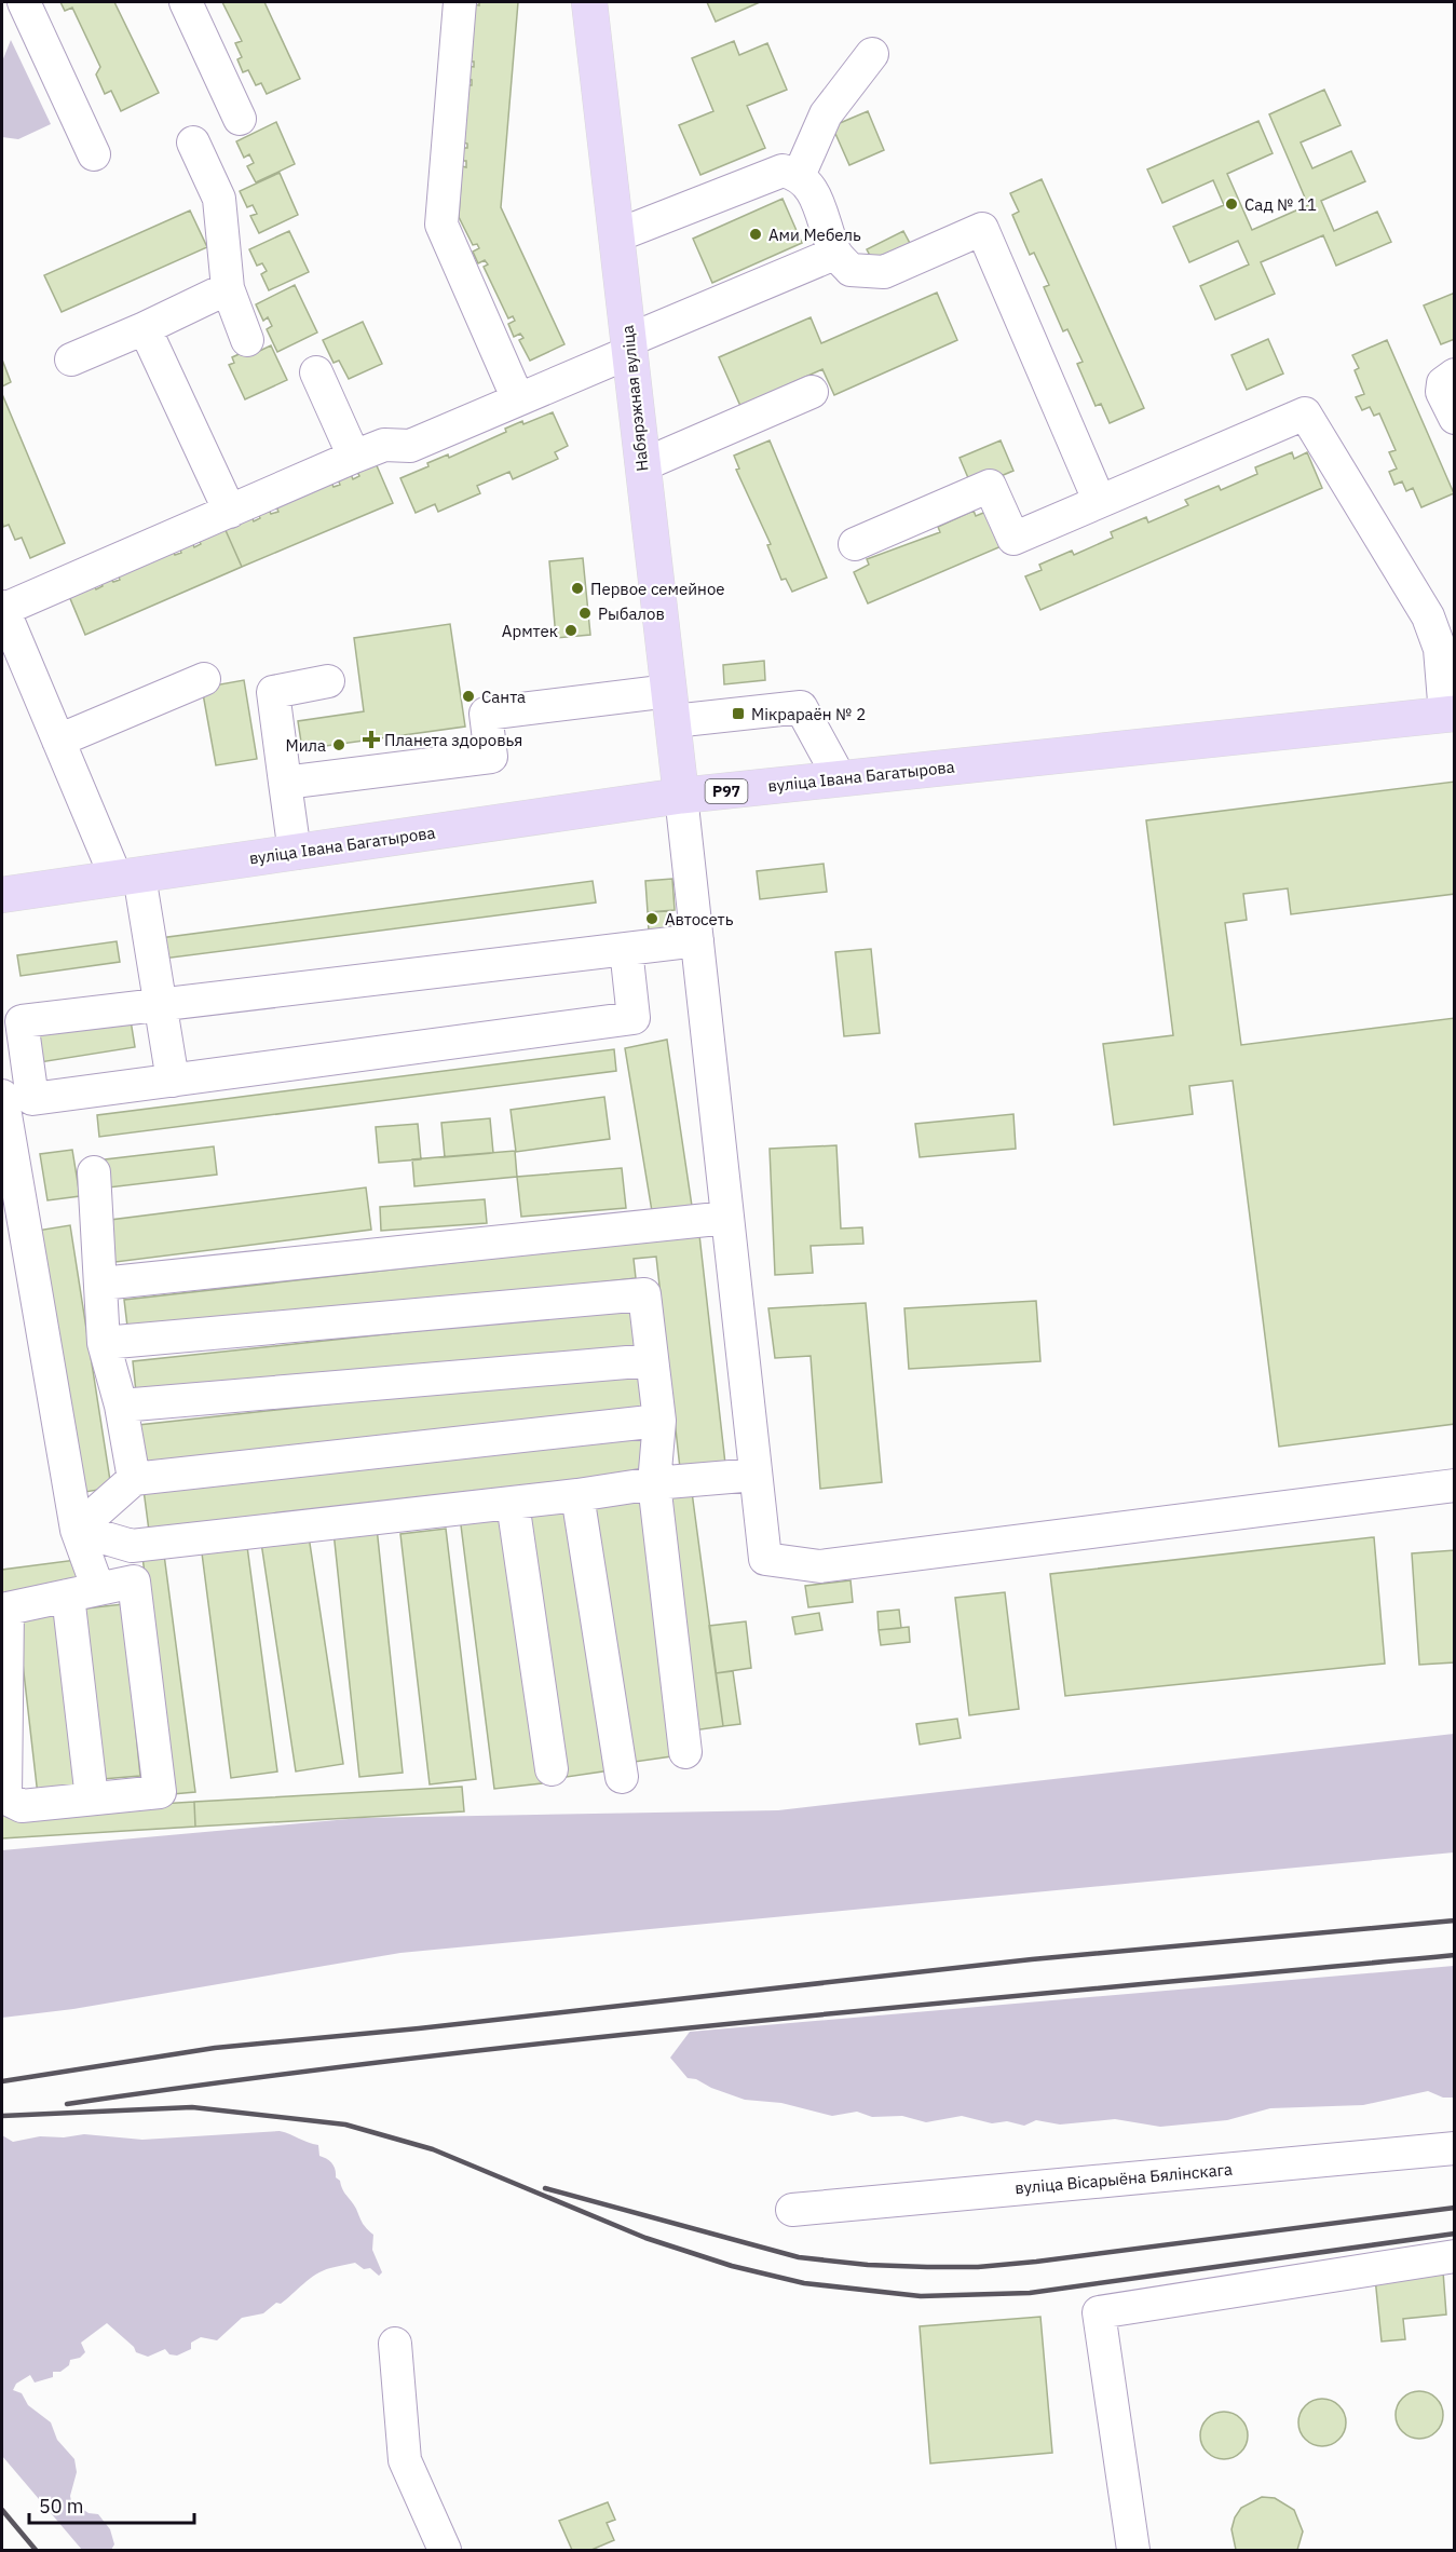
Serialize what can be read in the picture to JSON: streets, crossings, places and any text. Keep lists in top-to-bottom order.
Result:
{
  "streets": {
    "main road": ["Набярэжная вуліца", "вуліца Івана Багатырова", "Р97"],
    "street": ["вуліца Вісарыёна Бялінскага"]
  },
  "crossings": [
    ["Набярэжная вуліца", "вуліца Івана Багатырова"]
  ],
  "places": {
    "other": [
      "Сад № 11",
      "Ами Мебель",
      "Первое семейное",
      "Рыбалов",
      "Армтек",
      "Санта",
      "Мила",
      "Автосеть"
    ],
    "transit": ["Мікрараён № 2"],
    "health": ["Планета здоровья"]
  },
  "scale_bar": "50 m"
}
